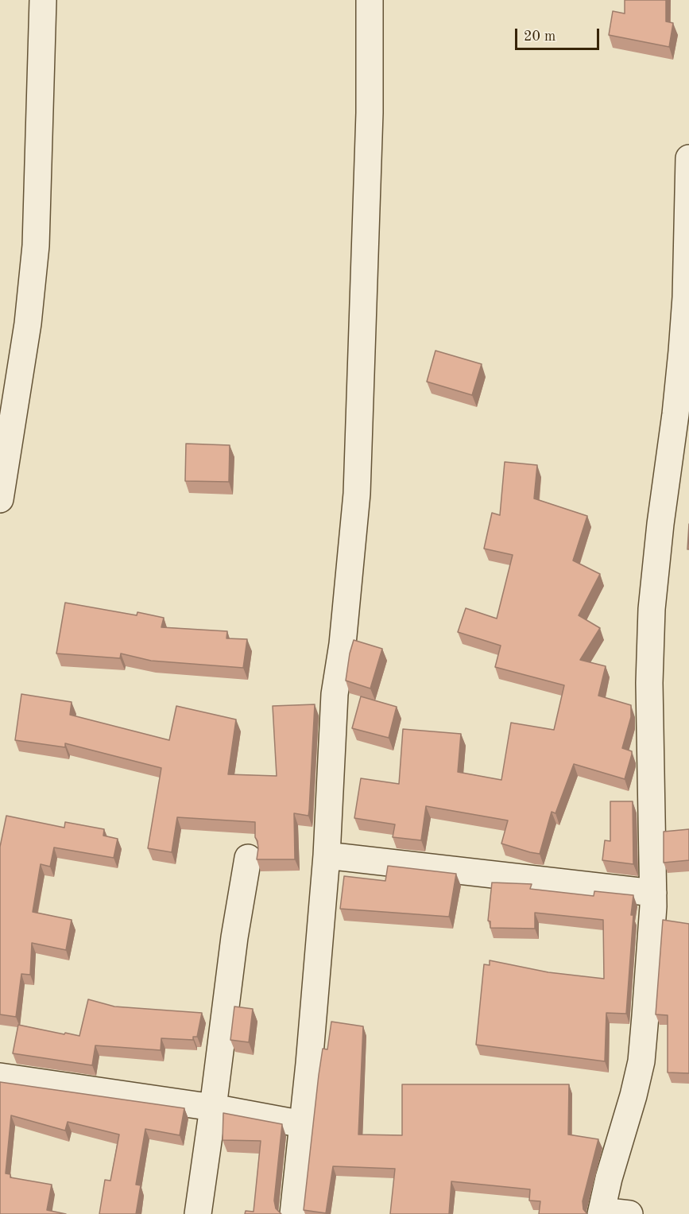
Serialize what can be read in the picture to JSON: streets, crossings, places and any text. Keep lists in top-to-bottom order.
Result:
{
  "scale_bar": "20 m"
}
